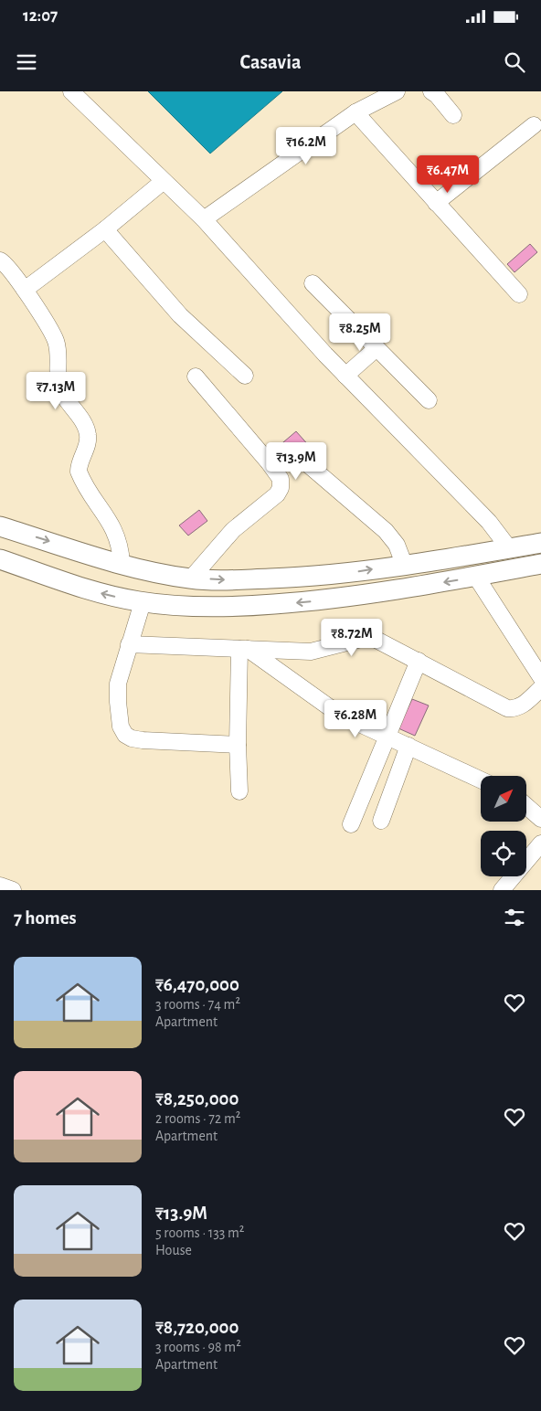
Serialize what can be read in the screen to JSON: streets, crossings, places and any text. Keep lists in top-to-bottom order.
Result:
{
  "north": "top right",
  "page": {
    "status": "12:07",
    "header": "Casavia",
    "price": [
      "₹16.2M",
      "₹6.47M",
      "₹8.25M",
      "₹7.13M",
      "₹13.9M",
      "₹8.72M",
      "₹6.28M"
    ],
    "heading": "7 homes",
    "list": [
      {
        "name": "₹6,470,000",
        "note": "3 rooms · 74 m² · Apartment"
      },
      {
        "name": "₹8,250,000",
        "note": "2 rooms · 72 m² · Apartment"
      },
      {
        "name": "₹13.9M",
        "note": "5 rooms · 133 m² · House"
      },
      {
        "name": "₹8,720,000",
        "note": "3 rooms · 98 m² · Apartment"
      }
    ]
  }
}
